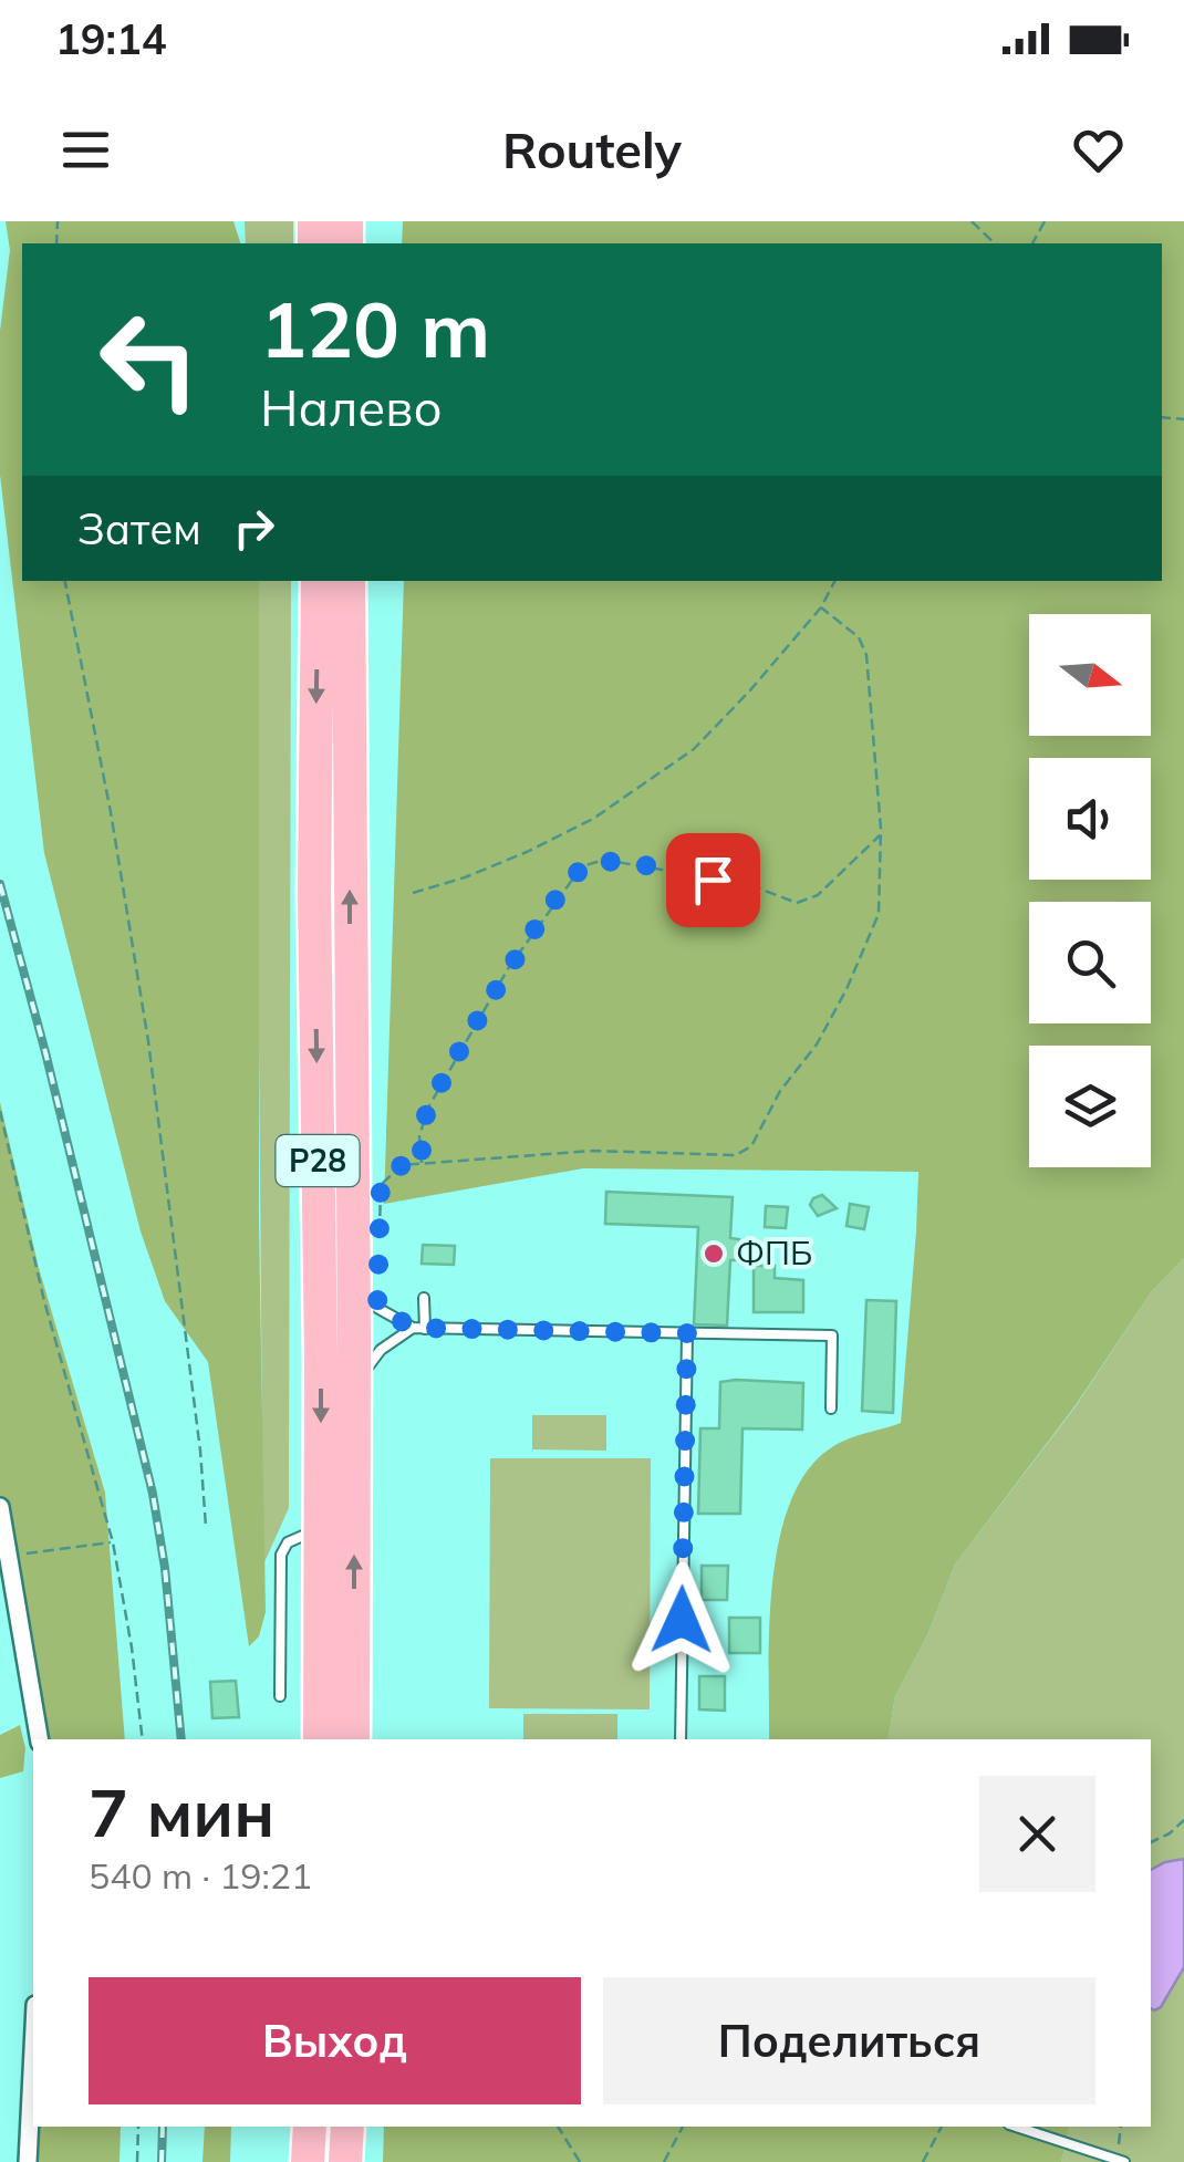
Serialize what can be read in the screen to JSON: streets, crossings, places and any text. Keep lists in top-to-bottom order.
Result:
{
  "streets": {
    "highway": ["Р28"]
  },
  "places": ["ФПБ"],
  "north": "right",
  "page": {
    "status": "19:14",
    "header": "Routely",
    "turn": ["120 m", "Налево"],
    "then": "Затем",
    "heading": ["7 мин", "540 m · 19:21"],
    "buttons": ["Выход", "Поделиться"]
  }
}
